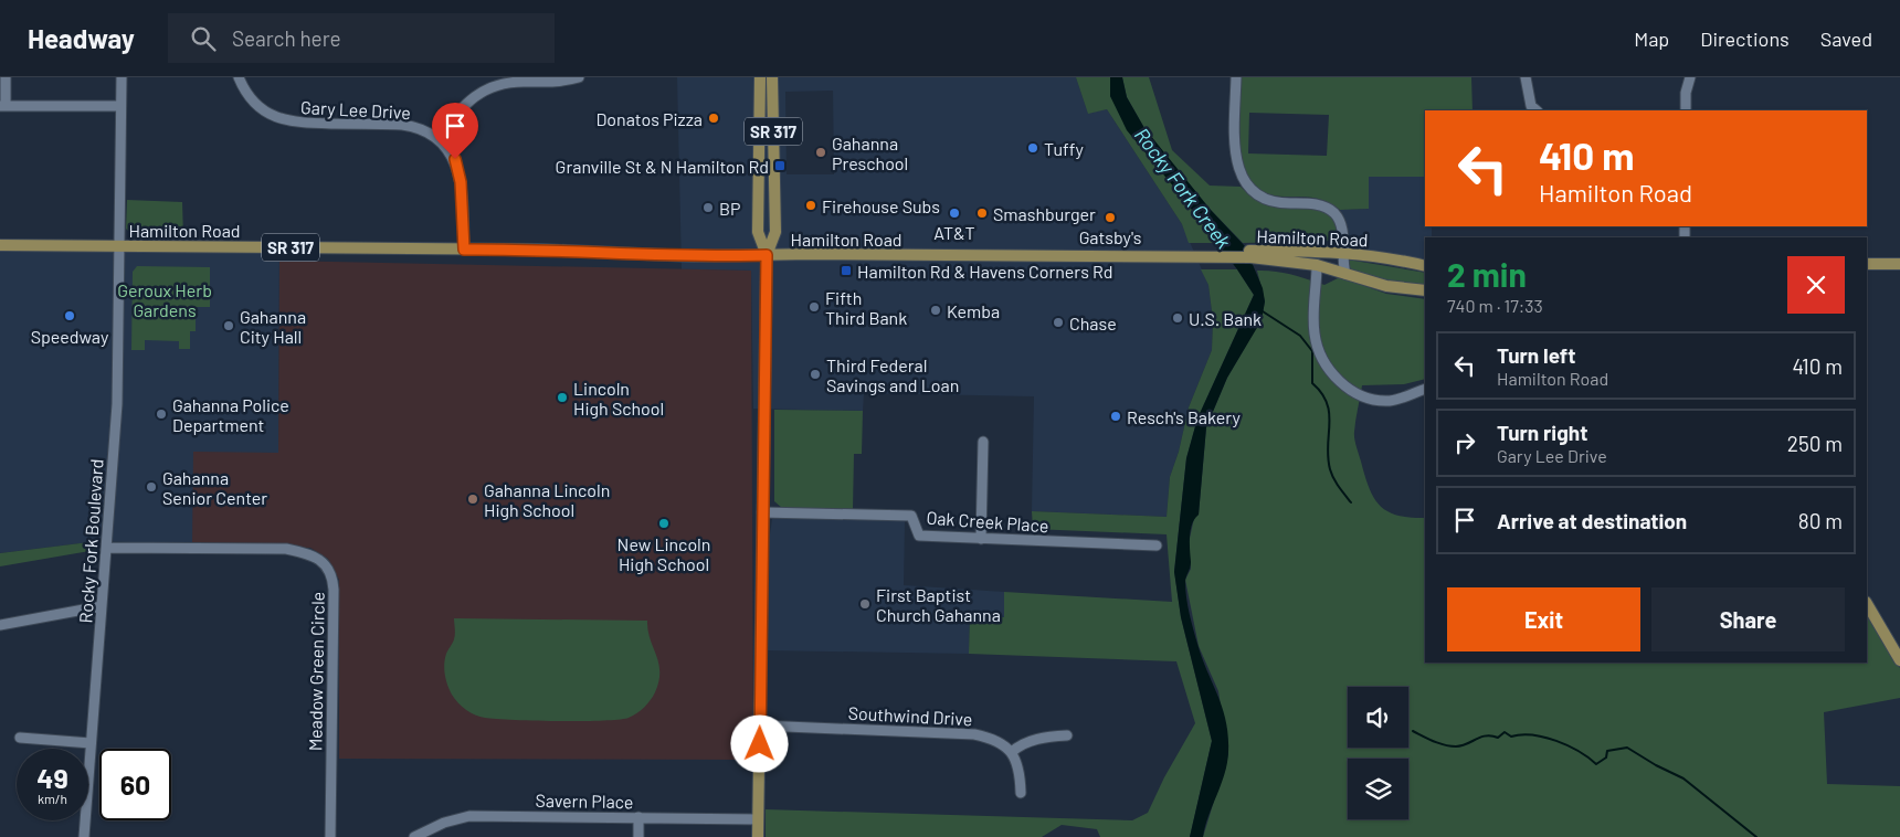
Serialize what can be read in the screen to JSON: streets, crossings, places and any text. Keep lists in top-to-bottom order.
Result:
{
  "streets": {
    "main road": ["SR 317", "Hamilton Road"],
    "street": [
      "Gary Lee Drive",
      "Oak Creek Place",
      "Rocky Fork Boulevard",
      "Meadow Green Circle",
      "Southwind Drive",
      "Savern Place"
    ]
  },
  "crossings": [
    ["Gary Lee Drive", "Hamilton Road"],
    ["SR 317", "Hamilton Road"],
    ["Hamilton Road", "Rocky Fork Boulevard"],
    ["Rocky Fork Boulevard", "Meadow Green Circle"]
  ],
  "water": ["Rocky Fork Creek"],
  "parks": ["Geroux Herb Gardens"],
  "places": {
    "other": [
      "Donatos Pizza",
      "Tuffy",
      "Gahanna Preschool",
      "Firehouse Subs",
      "BP",
      "AT&T",
      "Smashburger",
      "Gatsby's",
      "Fifth Third Bank",
      "Kemba",
      "Speedway",
      "U.S. Bank",
      "Chase",
      "Gahanna City Hall",
      "Third Federal Savings and Loan",
      "Lincoln High School",
      "Gahanna Police Department",
      "Resch's Bakery",
      "Gahanna Senior Center",
      "Gahanna Lincoln High School",
      "New Lincoln High School",
      "First Baptist Church Gahanna"
    ],
    "transit": ["Granville St & N Hamilton Rd", "Hamilton Rd & Havens Corners Rd"]
  },
  "page": {
    "header": "Headway",
    "search": "Search here",
    "nav": ["Map", "Directions", "Saved"],
    "turn": ["410 m", "Hamilton Road"],
    "heading": ["2 min", "740 m · 17:33"],
    "list": [
      {
        "name": "Turn left",
        "note": "Hamilton Road",
        "value": "410 m"
      },
      {
        "name": "Turn right",
        "note": "Gary Lee Drive",
        "value": "250 m"
      },
      {
        "name": "Arrive at destination",
        "value": "80 m"
      }
    ],
    "buttons": ["Exit", "Share"],
    "speed": "49 km/h",
    "limit": "60"
  }
}
